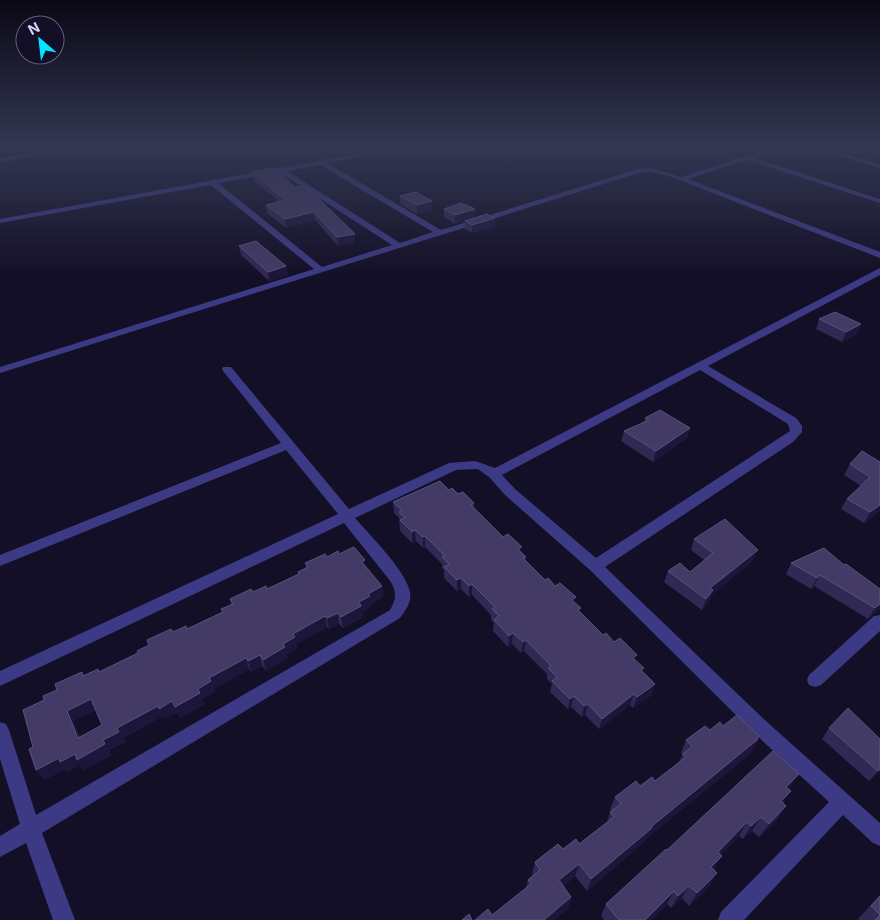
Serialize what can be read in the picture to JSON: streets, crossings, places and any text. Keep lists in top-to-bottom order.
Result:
{
  "north": "top left"
}
